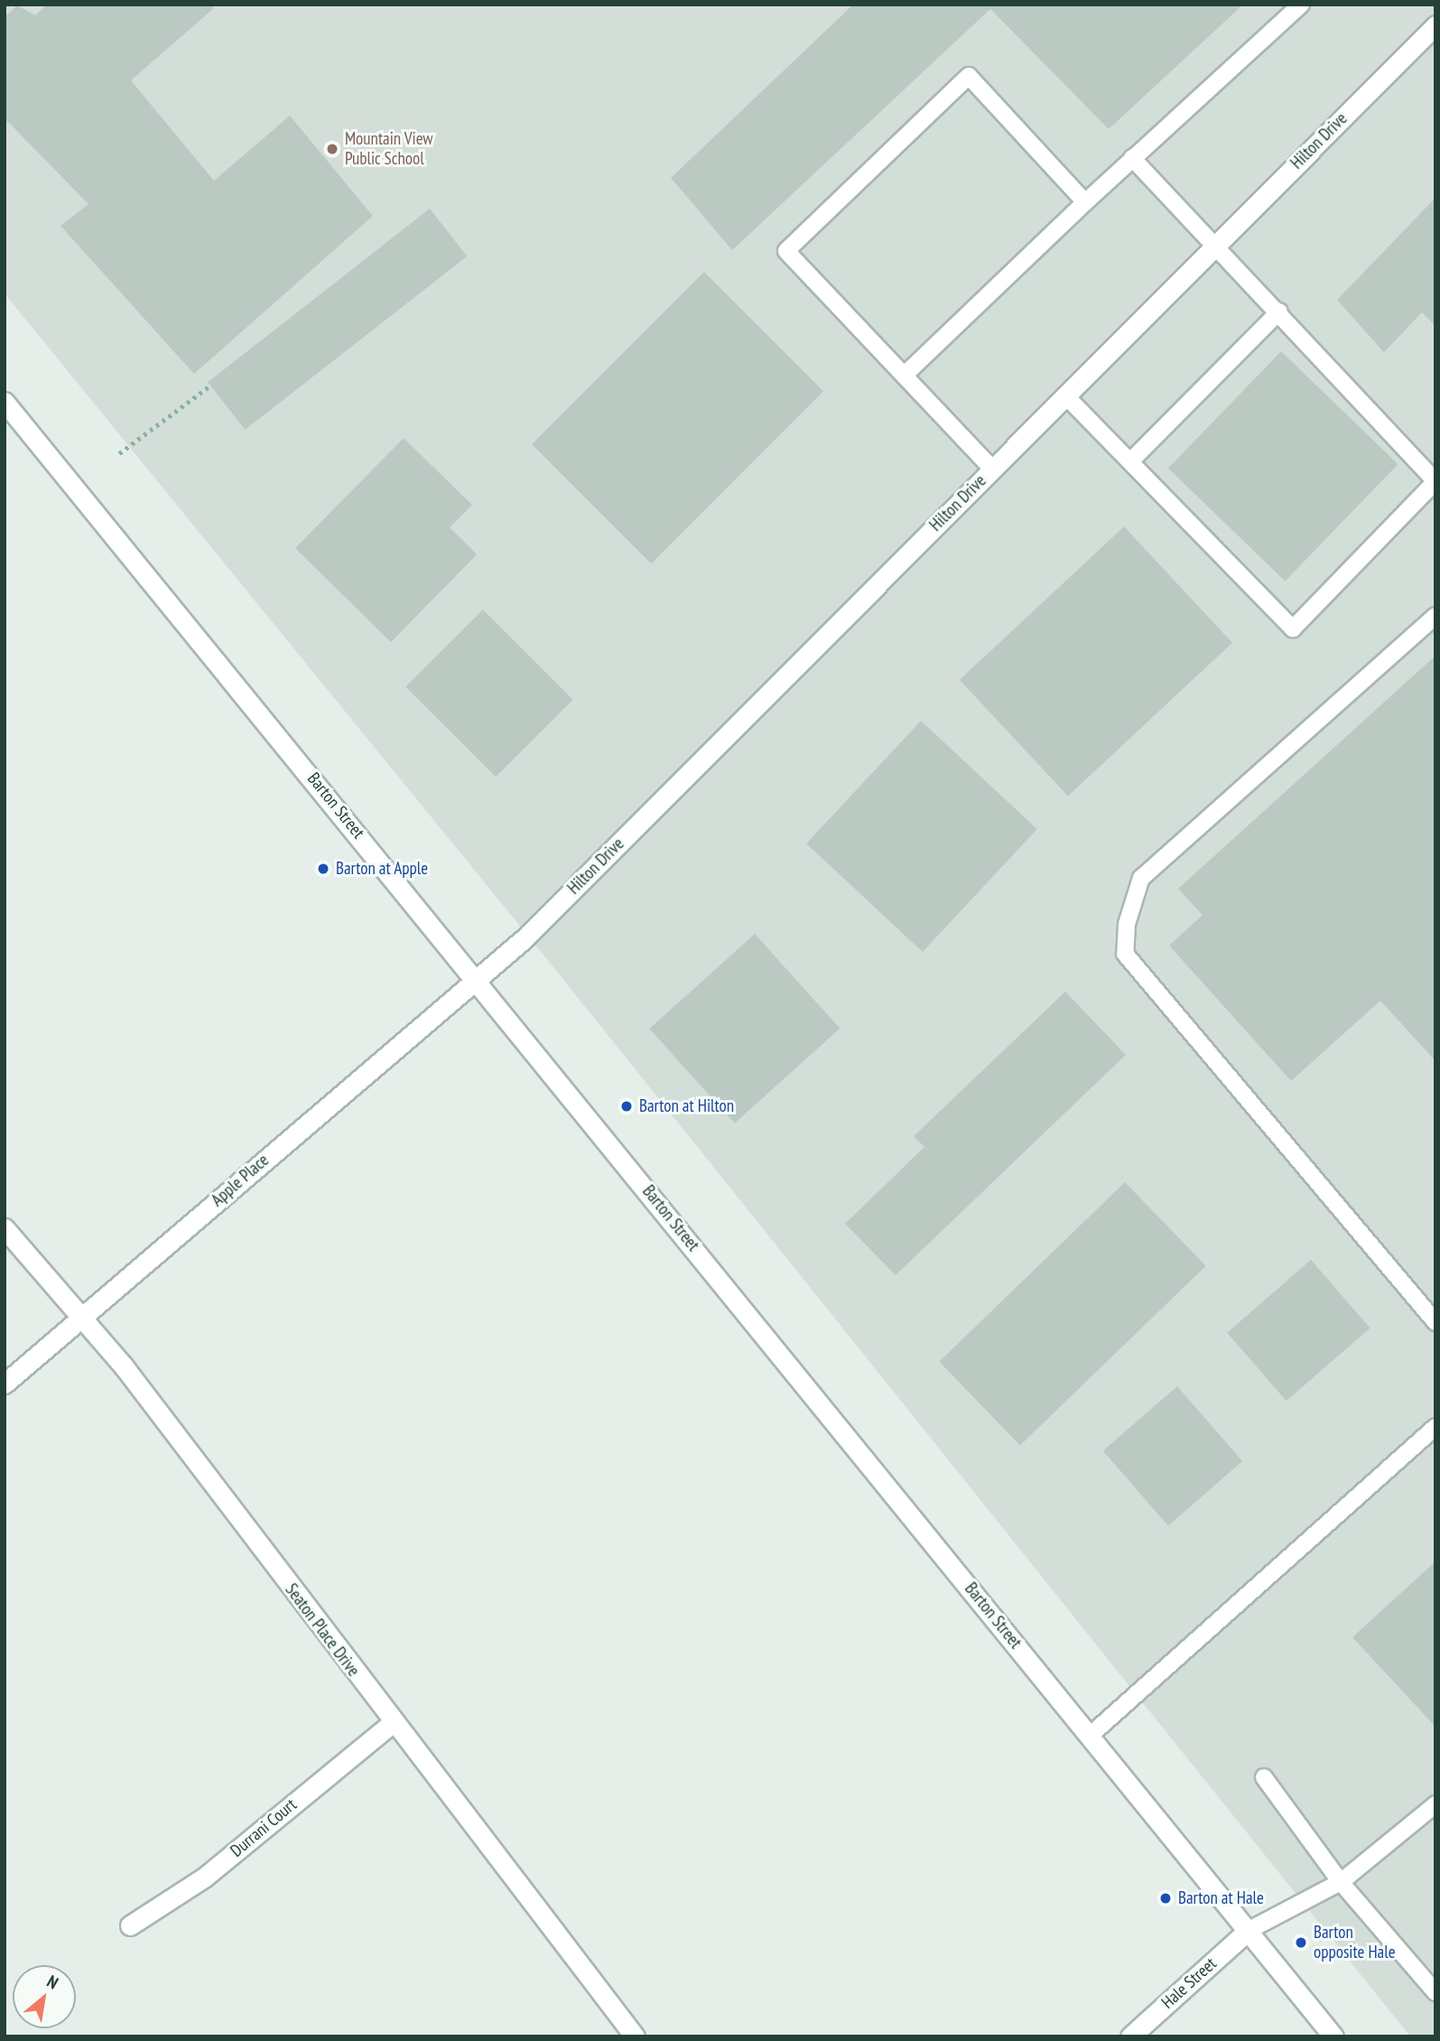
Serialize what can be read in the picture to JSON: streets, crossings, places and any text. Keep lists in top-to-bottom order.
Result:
{
  "streets": {
    "street": [
      "Hilton Drive",
      "Barton Street",
      "Apple Place",
      "Seaton Place Drive",
      "Durrani Court",
      "Hale Street"
    ]
  },
  "crossings": [
    ["Hilton Drive", "Barton Street"],
    ["Hilton Drive", "Apple Place"],
    ["Barton Street", "Apple Place"],
    ["Barton Street", "Hale Street"],
    ["Apple Place", "Seaton Place Drive"],
    ["Seaton Place Drive", "Durrani Court"]
  ],
  "places": [
    "Mountain View Public School",
    "Barton at Apple",
    "Barton at Hilton",
    "Barton at Hale",
    "Barton opposite Hale"
  ],
  "north": "top right"
}
